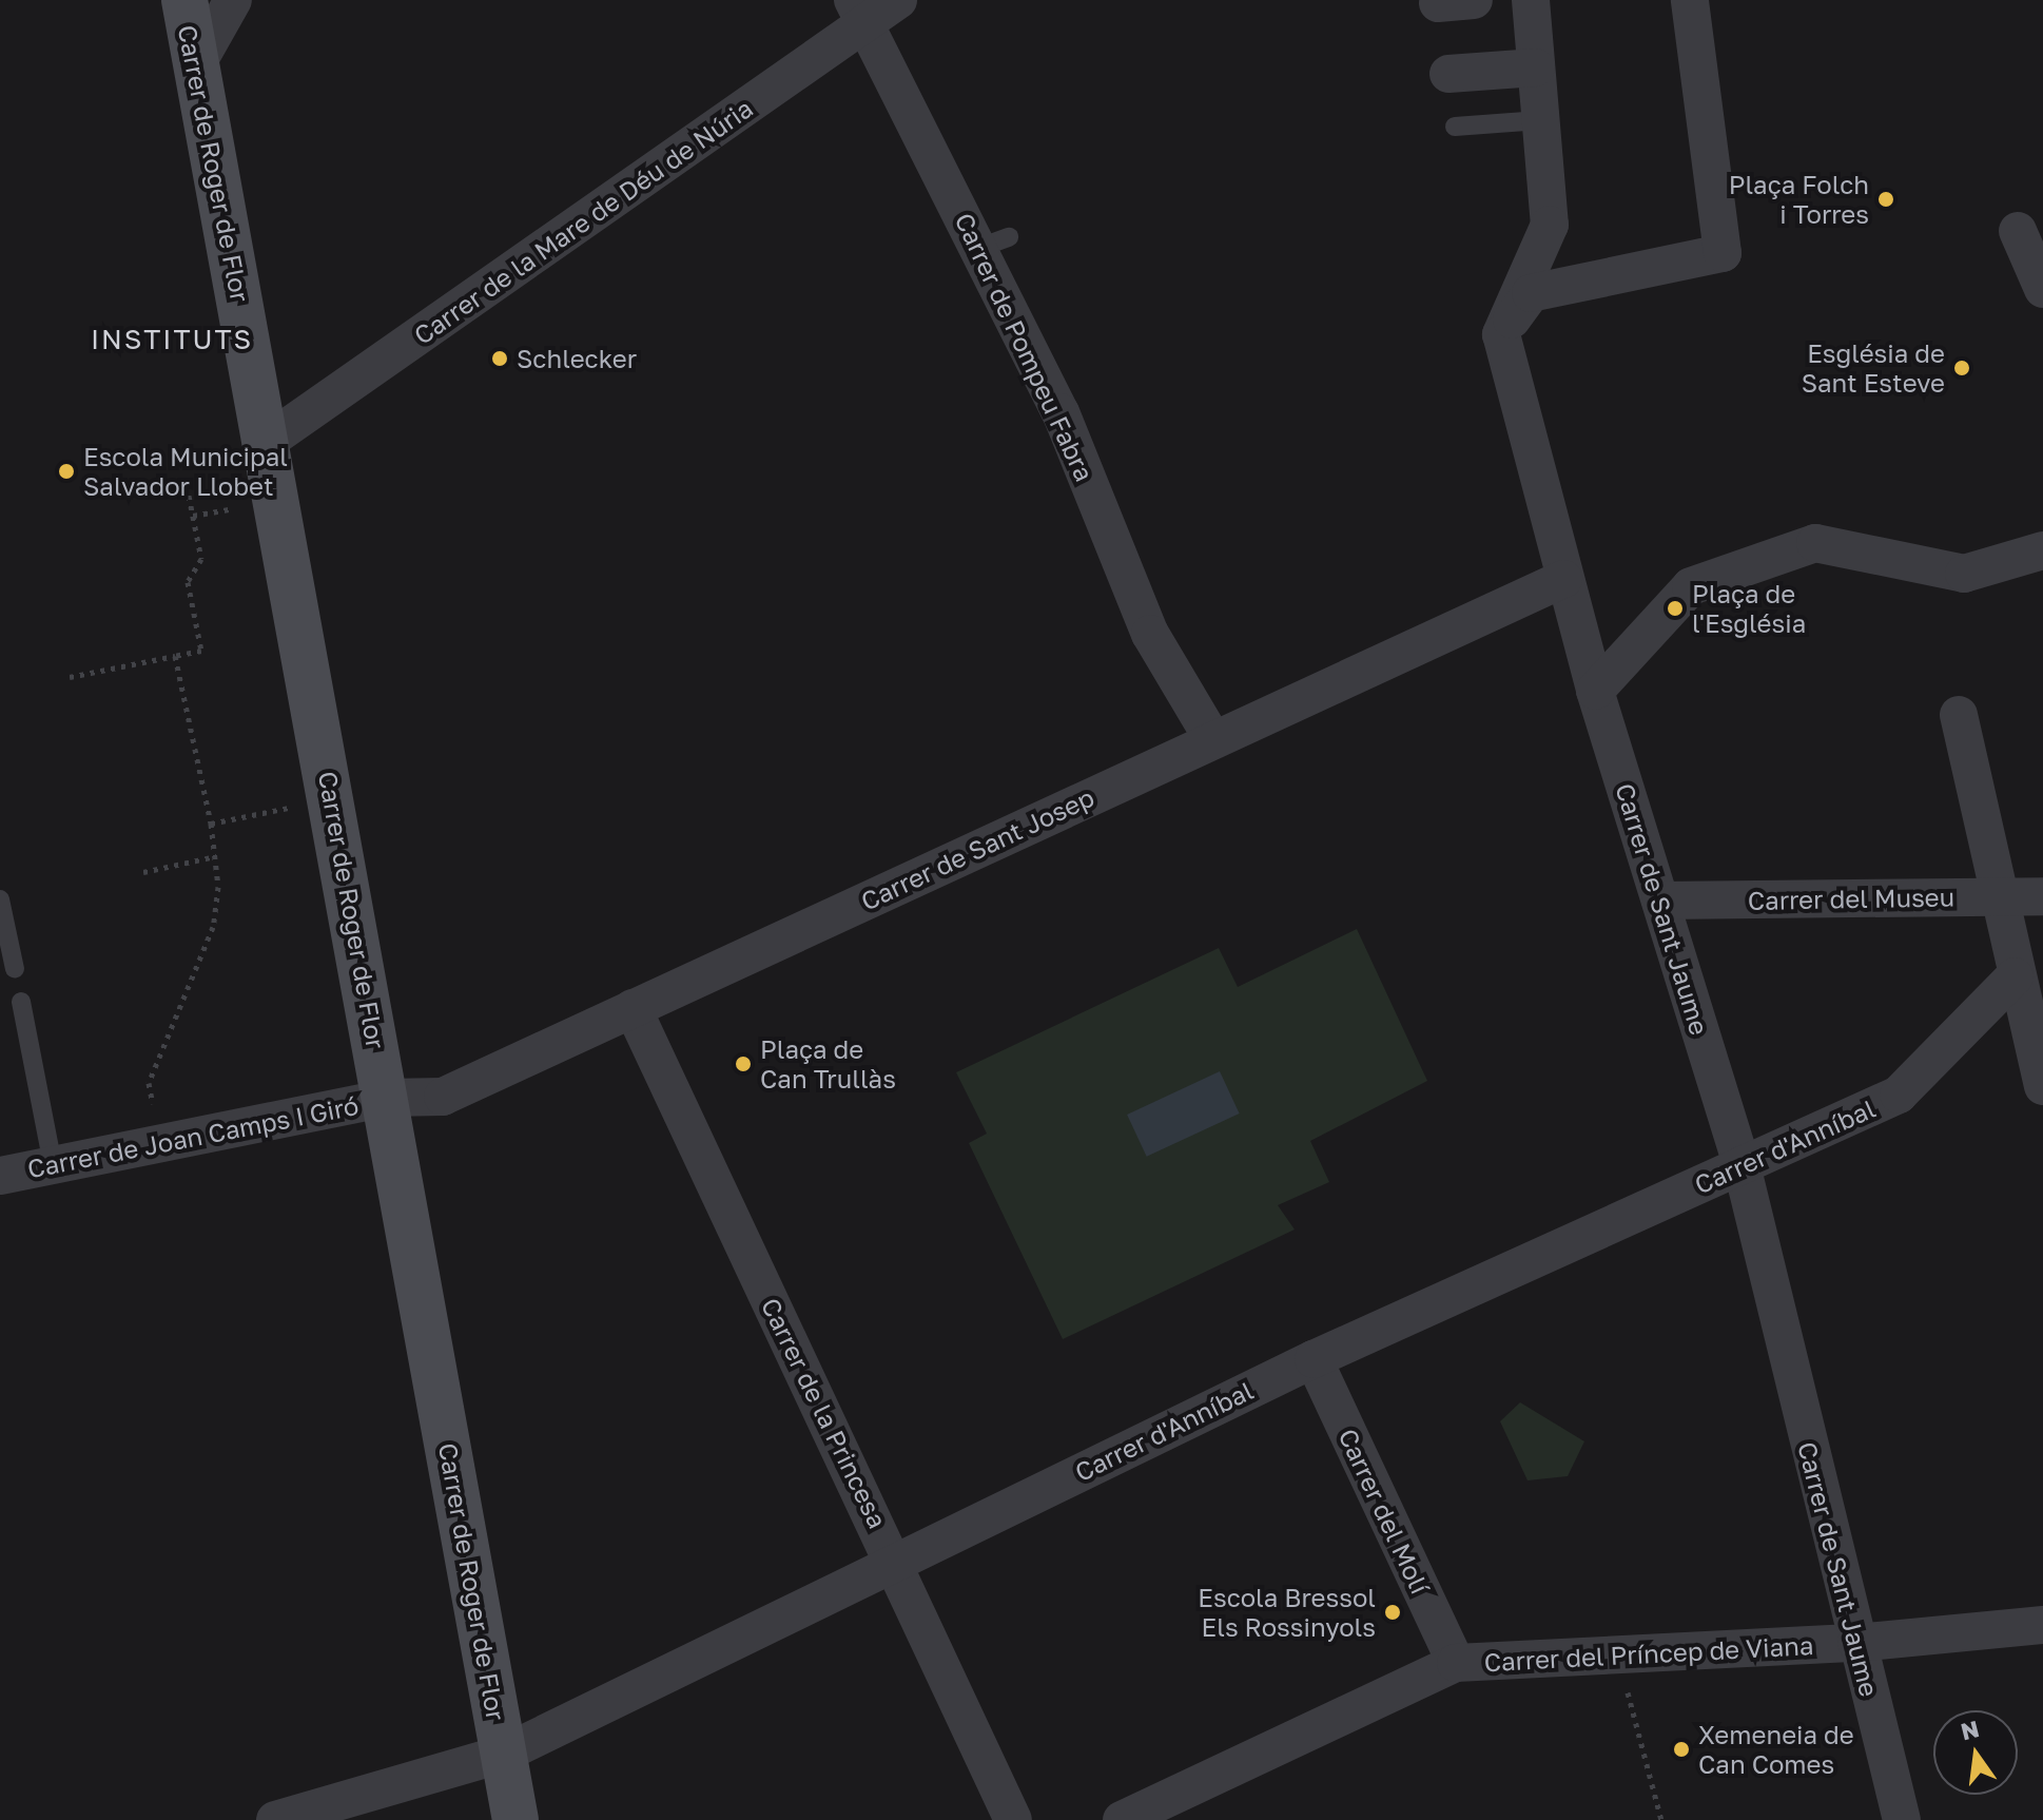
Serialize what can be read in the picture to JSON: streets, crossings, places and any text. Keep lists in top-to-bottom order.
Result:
{
  "streets": {
    "street": [
      "Carrer de Roger de Flor",
      "Carrer de la Mare de Déu de Núria",
      "Carrer de Pompeu Fabra",
      "Carrer de Sant Josep",
      "Carrer del Museu",
      "Carrer de Sant Jaume",
      "Carrer de Joan Camps I Giró",
      "Carrer d'Anníbal",
      "Carrer de la Princesa",
      "Carrer del Molí",
      "Carrer del Príncep de Viana"
    ]
  },
  "crossings": [
    ["Carrer de Roger de Flor", "Carrer de la Mare de Déu de Núria"],
    ["Carrer de Roger de Flor", "Carrer de Sant Josep"],
    ["Carrer de Roger de Flor", "Carrer de Joan Camps I Giró"],
    ["Carrer de Roger de Flor", "Carrer d'Anníbal"],
    ["Carrer de la Mare de Déu de Núria", "Carrer de Pompeu Fabra"],
    ["Carrer de Pompeu Fabra", "Carrer de Sant Josep"],
    ["Carrer de Sant Josep", "Carrer de Sant Jaume"],
    ["Carrer de Sant Josep", "Carrer de Joan Camps I Giró"],
    ["Carrer de Sant Josep", "Carrer de la Princesa"],
    ["Carrer del Museu", "Carrer de Sant Jaume"],
    ["Carrer de Sant Jaume", "Carrer d'Anníbal"],
    ["Carrer de Sant Jaume", "Carrer del Príncep de Viana"],
    ["Carrer d'Anníbal", "Carrer de la Princesa"],
    ["Carrer d'Anníbal", "Carrer del Molí"],
    ["Carrer del Molí", "Carrer del Príncep de Viana"]
  ],
  "districts": ["INSTITUTS"],
  "places": [
    "Plaça Folch i Torres",
    "Schlecker",
    "Església de Sant Esteve",
    "Escola Municipal Salvador Llobet",
    "Plaça de l'Església",
    "Plaça de Can Trullàs",
    "Escola Bressol Els Rossinyols",
    "Xemeneia de Can Comes"
  ],
  "north": "top"
}
